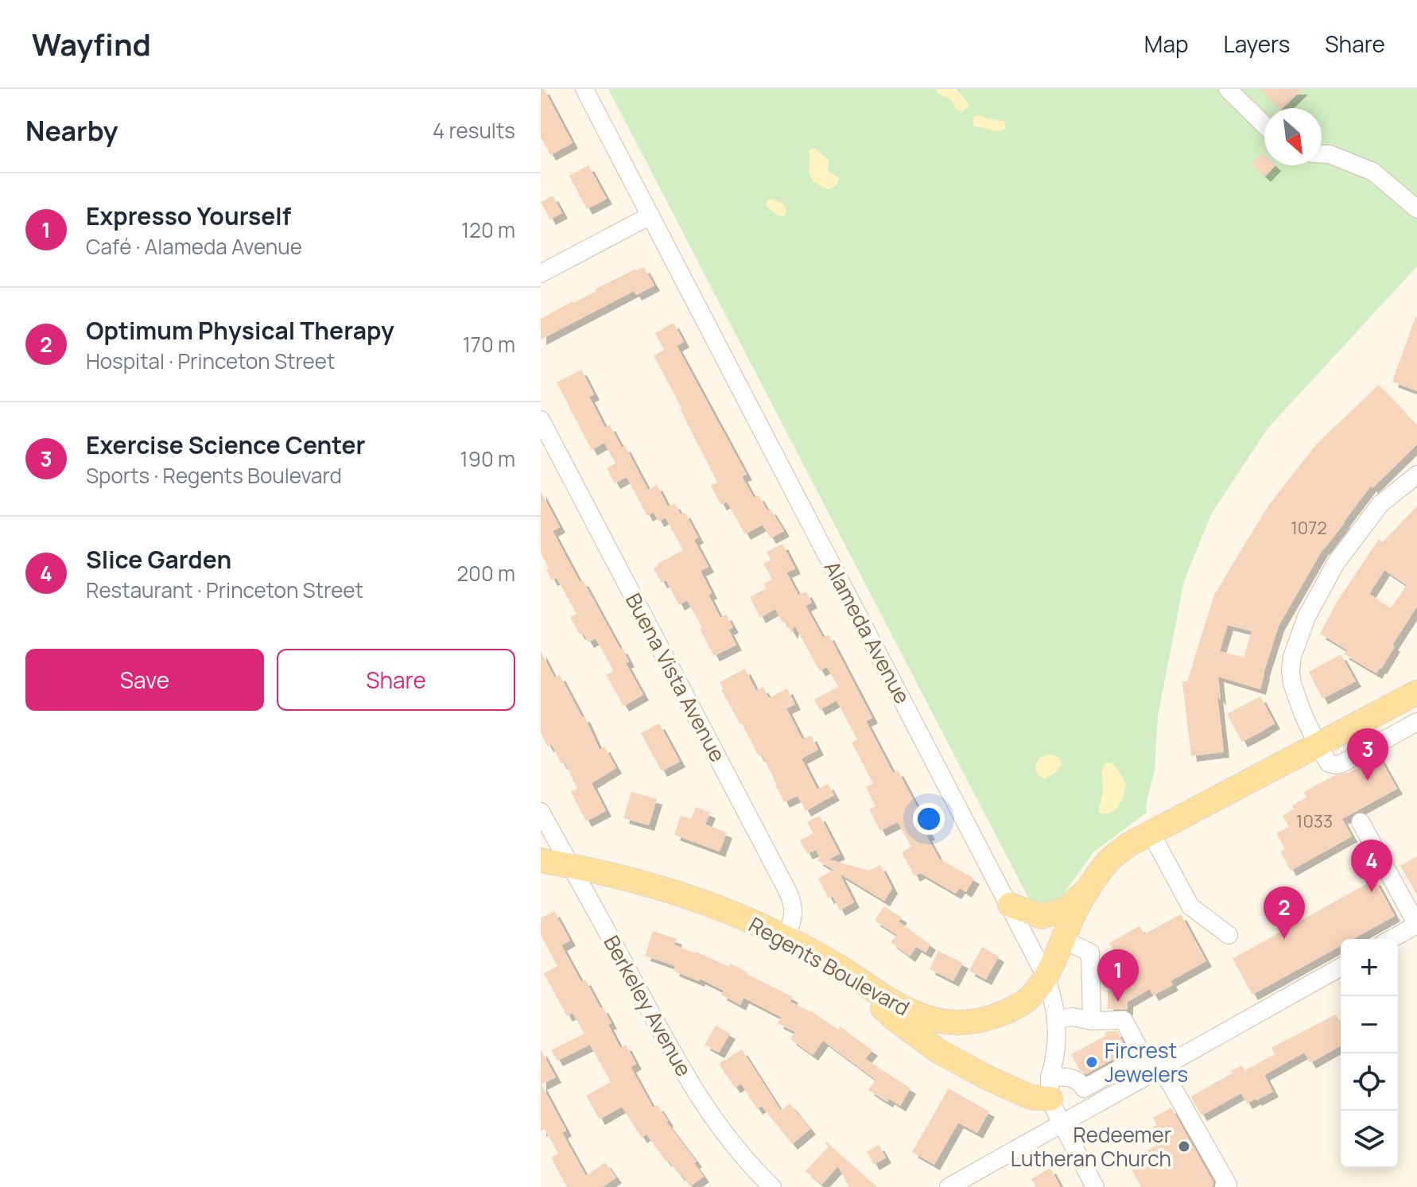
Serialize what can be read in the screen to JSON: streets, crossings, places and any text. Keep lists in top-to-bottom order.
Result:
{
  "streets": {
    "main road": ["Regents Boulevard"],
    "street": ["Alameda Avenue", "Buena Vista Avenue", "Berkeley Avenue"]
  },
  "crossings": [
    ["Alameda Avenue", "Regents Boulevard"],
    ["Buena Vista Avenue", "Regents Boulevard"],
    ["Regents Boulevard", "Berkeley Avenue"]
  ],
  "places": ["Fircrest Jewelers", "Redeemer Lutheran Church"],
  "house_numbers": ["1072", "1033"],
  "north": "bottom right",
  "page": {
    "header": "Wayfind",
    "nav": ["Map", "Layers", "Share"],
    "heading": ["Nearby", "4 results"],
    "list": [
      {
        "mark": "1",
        "name": "Expresso Yourself",
        "note": "Café · Alameda Avenue",
        "value": "120 m"
      },
      {
        "mark": "2",
        "name": "Optimum Physical Therapy",
        "note": "Hospital · Princeton Street",
        "value": "170 m"
      },
      {
        "mark": "3",
        "name": "Exercise Science Center",
        "note": "Sports · Regents Boulevard",
        "value": "190 m"
      },
      {
        "mark": "4",
        "name": "Slice Garden",
        "note": "Restaurant · Princeton Street",
        "value": "200 m"
      }
    ],
    "buttons": ["Save", "Share"],
    "pins": [
      "3",
      "4",
      "2",
      "1"
    ],
    "map_buttons": ["+", "−"]
  }
}
